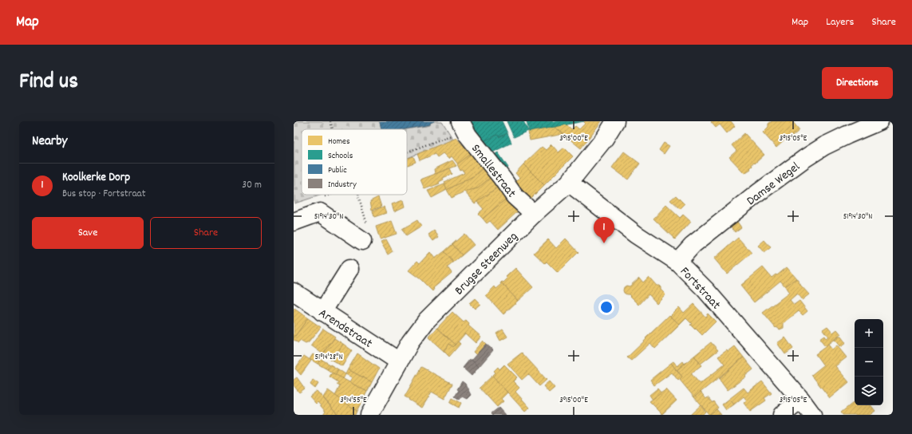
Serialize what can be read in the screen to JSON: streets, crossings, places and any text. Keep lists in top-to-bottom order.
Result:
{
  "streets": {
    "street": [
      "Smallestraat",
      "Damse Wegel",
      "Brugse Steenweg",
      "Fortstraat",
      "Arendstraat"
    ]
  },
  "crossings": [
    ["Smallestraat", "Brugse Steenweg"],
    ["Damse Wegel", "Fortstraat"],
    ["Brugse Steenweg", "Fortstraat"],
    ["Brugse Steenweg", "Arendstraat"]
  ],
  "legend": [
    "Homes",
    "Schools",
    "Public",
    "Industry"
  ],
  "page": {
    "header": "Map",
    "nav": ["Map", "Layers", "Share"],
    "title": "Find us",
    "buttons": [
      "Directions",
      ["Save", "Share"]
    ],
    "heading": "Nearby",
    "list": [
      {
        "mark": "1",
        "name": "Koolkerke Dorp",
        "note": "Bus stop · Fortstraat",
        "value": "30 m"
      }
    ],
    "pins": "1",
    "map_buttons": ["+", "−"]
  },
  "coordinates": [
    "3°15'00\"E",
    "3°15'05\"E",
    "51°14'30\"N",
    "51°14'28\"N",
    "3°14'55\"E"
  ]
}
